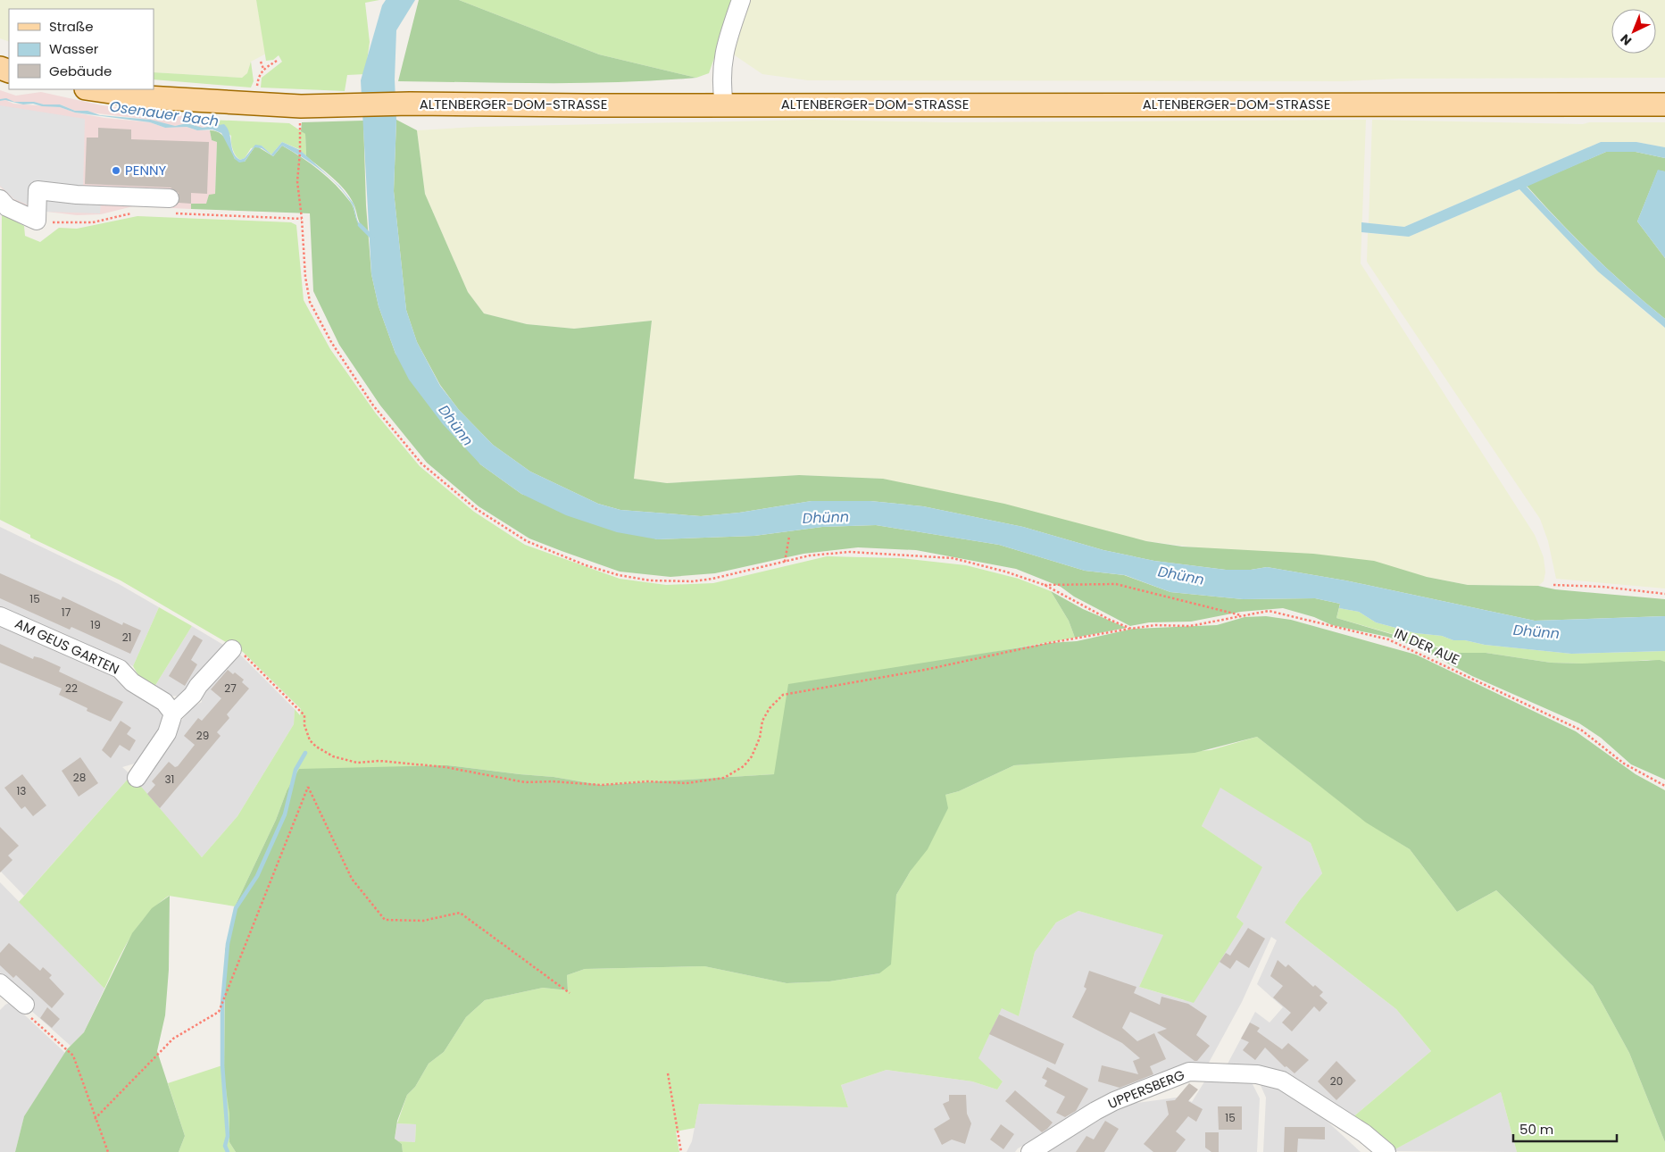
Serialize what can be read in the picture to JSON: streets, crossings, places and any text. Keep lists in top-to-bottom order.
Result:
{
  "streets": {
    "main road": ["ALTENBERGER-DOM-STRASSE"],
    "street": ["AM GEUS GARTEN", "UPPERSBERG"],
    "path": ["IN DER AUE"]
  },
  "water": ["Osenauer Bach", "Dhünn"],
  "places": ["PENNY"],
  "house_numbers": [
    "15",
    "17",
    "19",
    "21",
    "22",
    "27",
    "29",
    "28",
    "31",
    "13",
    "20",
    "15"
  ],
  "legend": ["Straße", "Wasser", "Gebäude"],
  "scale_bar": "50 m",
  "north": "bottom left"
}
